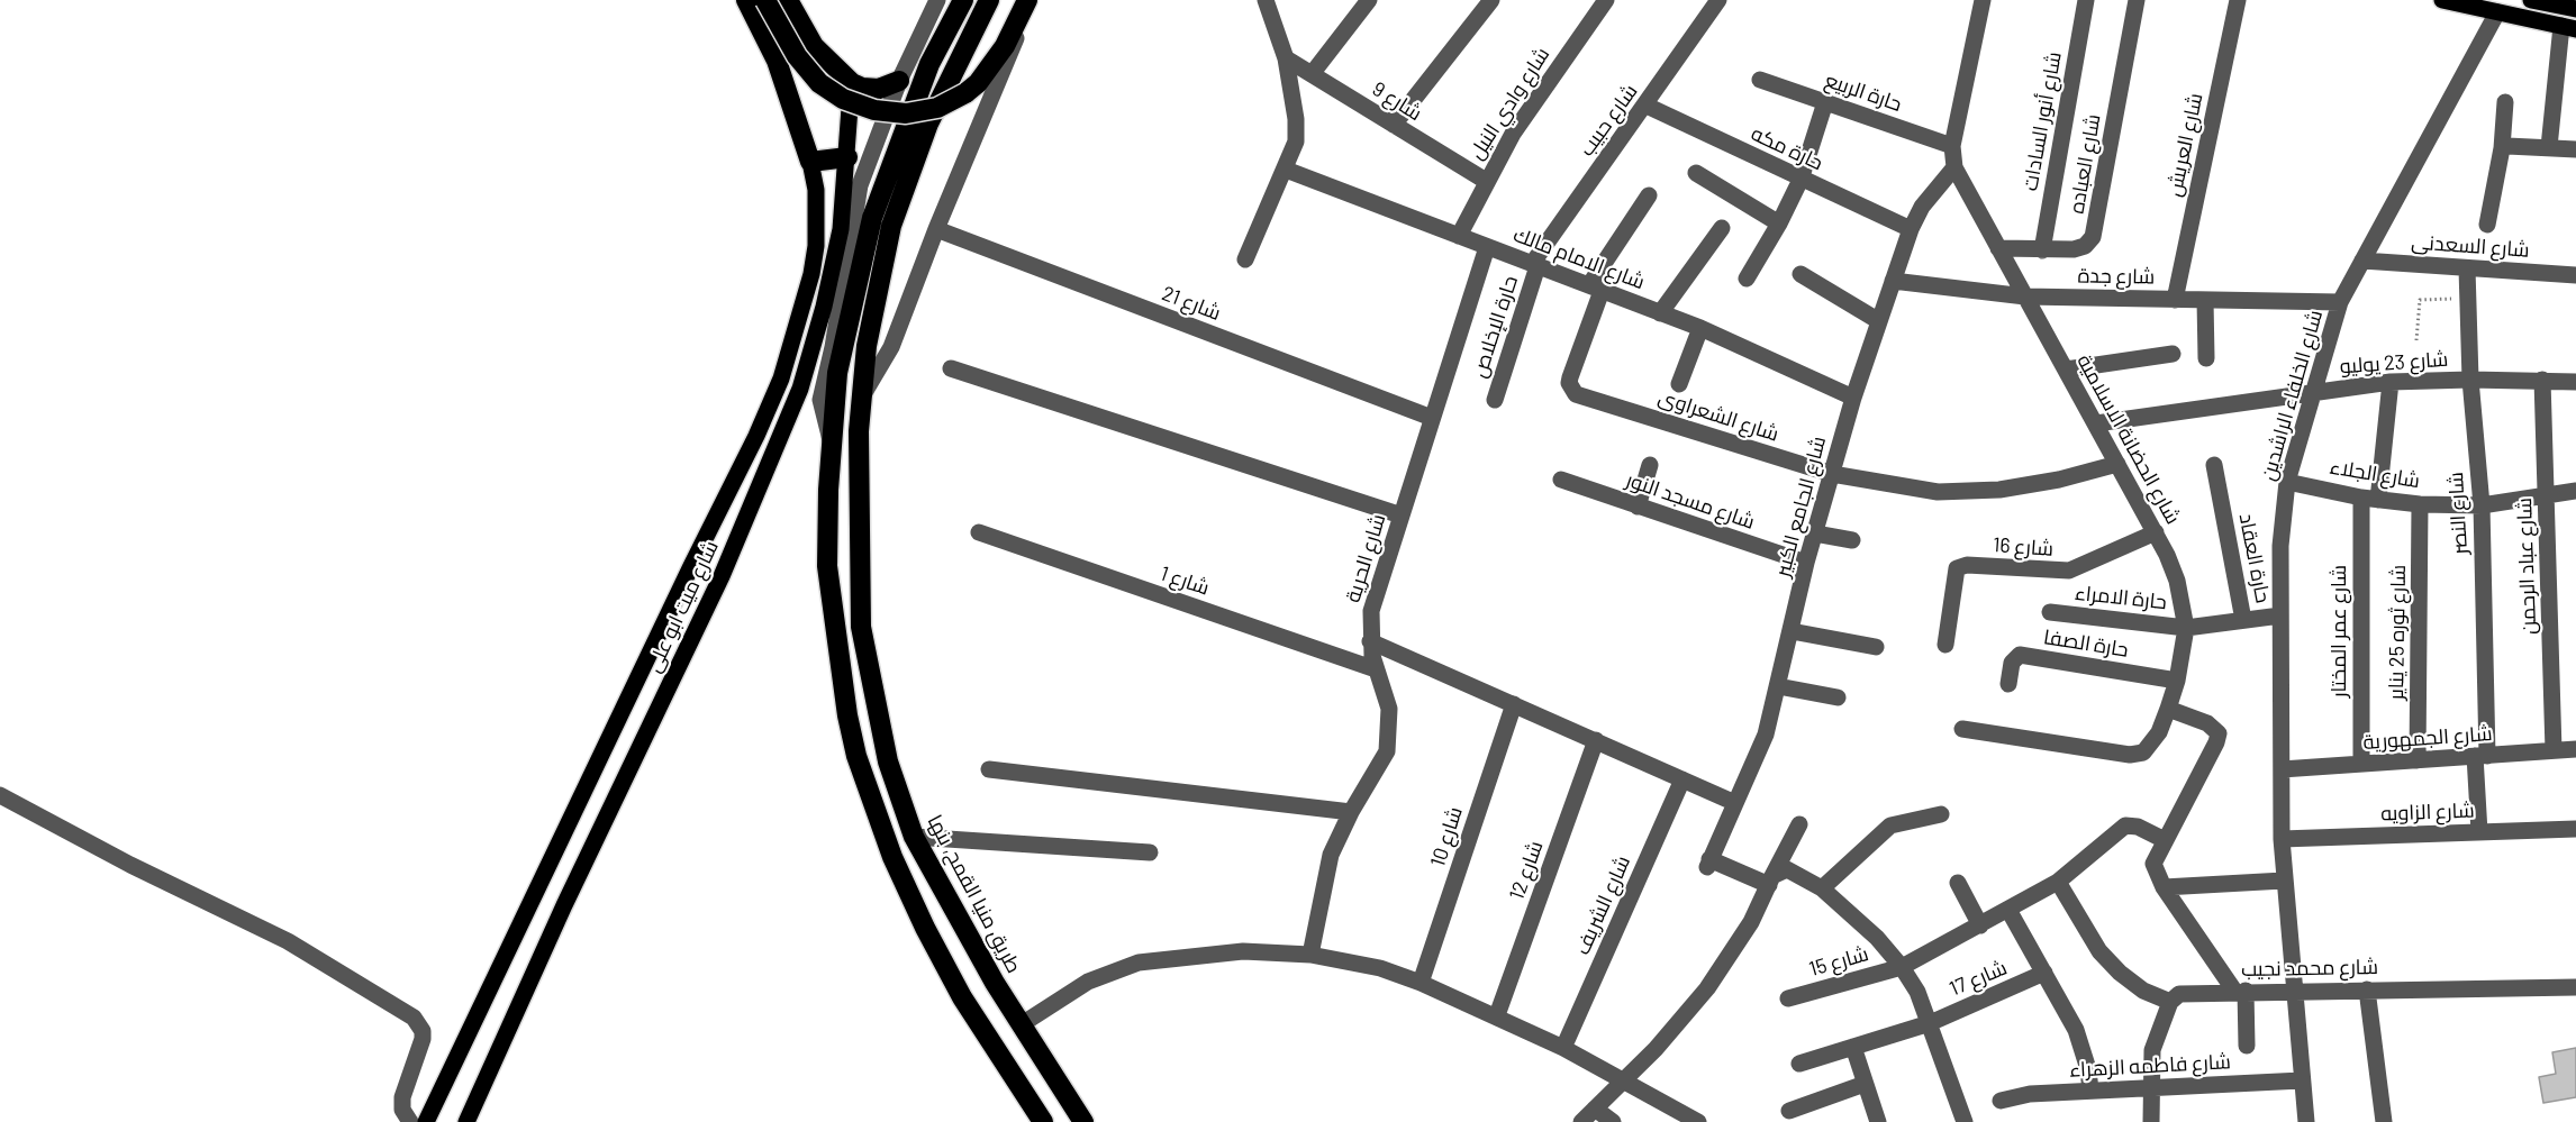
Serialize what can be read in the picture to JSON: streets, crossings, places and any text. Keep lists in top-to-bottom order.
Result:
{
  "streets": {
    "highway": ["طريق منيا القمح, بنها"],
    "main road": ["شارع ميت ابو على"],
    "street": [
      "حارة الربيع",
      "شارع 9",
      "شارع وادي النيل",
      "شارع حبيب",
      "شارع أنور السادات",
      "شارع العريش",
      "حارة مكه",
      "شارع العباده",
      "شارع السعدنى",
      "شارع الامام مالك",
      "شارع جدة",
      "شارع 21",
      "حارة الإخلاص",
      "شارع 23 يوليو",
      "شارع الخلفاء الراشدين",
      "شارع الشعراوى",
      "شارع الحضانة الاسلامية",
      "شارع الجلاء",
      "شارع مسجد النور",
      "شارع الجامع الكبير",
      "شارع النصر",
      "شارع 16",
      "شارع الحرية",
      "حارة العقاد",
      "شارع عباد الرحمن",
      "شارع 1",
      "حارة الامراء",
      "شارع عمر المختار",
      "شارع ثوره 25 يناير",
      "حارة الصفا",
      "شارع الجمهورية",
      "شارع الزاويه",
      "شارع 10",
      "شارع 12",
      "شارع الشريف",
      "شارع 15",
      "شارع محمد نجيب",
      "شارع 17",
      "شارع فاطمه الزهراء"
    ]
  },
  "crossings": [
    ["حارة الربيع", "شارع الحضانة الاسلامية"],
    ["شارع 9", "شارع وادي النيل"],
    ["شارع وادي النيل", "شارع الامام مالك"],
    ["شارع حبيب", "حارة مكه"],
    ["شارع حبيب", "شارع الامام مالك"],
    ["شارع حبيب", "حارة الإخلاص"],
    ["شارع أنور السادات", "شارع العباده"],
    ["شارع العريش", "شارع جدة"],
    ["حارة مكه", "شارع الجامع الكبير"],
    ["شارع العباده", "شارع الحضانة الاسلامية"],
    ["شارع السعدنى", "شارع الخلفاء الراشدين"],
    ["شارع السعدنى", "شارع النصر"],
    ["شارع الامام مالك", "حارة الإخلاص"],
    ["شارع الامام مالك", "شارع الشعراوى"],
    ["شارع الامام مالك", "شارع الجامع الكبير"],
    ["شارع الامام مالك", "شارع الحرية"],
    ["شارع جدة", "شارع الخلفاء الراشدين"],
    ["شارع جدة", "شارع الحضانة الاسلامية"],
    ["شارع جدة", "شارع الجامع الكبير"],
    ["شارع 21", "شارع الحرية"],
    ["شارع 23 يوليو", "شارع الخلفاء الراشدين"],
    ["شارع 23 يوليو", "شارع الحضانة الاسلامية"],
    ["شارع 23 يوليو", "شارع النصر"],
    ["شارع 23 يوليو", "شارع عباد الرحمن"],
    ["شارع 23 يوليو", "شارع عمر المختار"],
    ["شارع الخلفاء الراشدين", "شارع الجلاء"],
    ["شارع الخلفاء الراشدين", "حارة الامراء"],
    ["شارع الخلفاء الراشدين", "شارع الجمهورية"],
    ["شارع الخلفاء الراشدين", "شارع الزاويه"],
    ["شارع الخلفاء الراشدين", "شارع محمد نجيب"],
    ["شارع الخلفاء الراشدين", "شارع فاطمه الزهراء"],
    ["شارع الشعراوى", "شارع الحضانة الاسلامية"],
    ["شارع الشعراوى", "شارع الجامع الكبير"],
    ["شارع الحضانة الاسلامية", "شارع الجامع الكبير"],
    ["شارع الحضانة الاسلامية", "شارع 16"],
    ["شارع الحضانة الاسلامية", "حارة الامراء"],
    ["شارع الحضانة الاسلامية", "حارة الصفا"],
    ["شارع الجلاء", "شارع النصر"],
    ["شارع الجلاء", "شارع عباد الرحمن"],
    ["شارع الجلاء", "شارع عمر المختار"],
    ["شارع الجلاء", "شارع ثوره 25 يناير"],
    ["شارع مسجد النور", "شارع الجامع الكبير"],
    ["شارع النصر", "شارع الجمهورية"],
    ["شارع النصر", "شارع الزاويه"],
    ["شارع الحرية", "شارع 1"],
    ["حارة العقاد", "حارة الامراء"],
    ["شارع عباد الرحمن", "شارع الجمهورية"],
    ["شارع عمر المختار", "شارع الجمهورية"],
    ["شارع ثوره 25 يناير", "شارع الجمهورية"]
  ]
}
